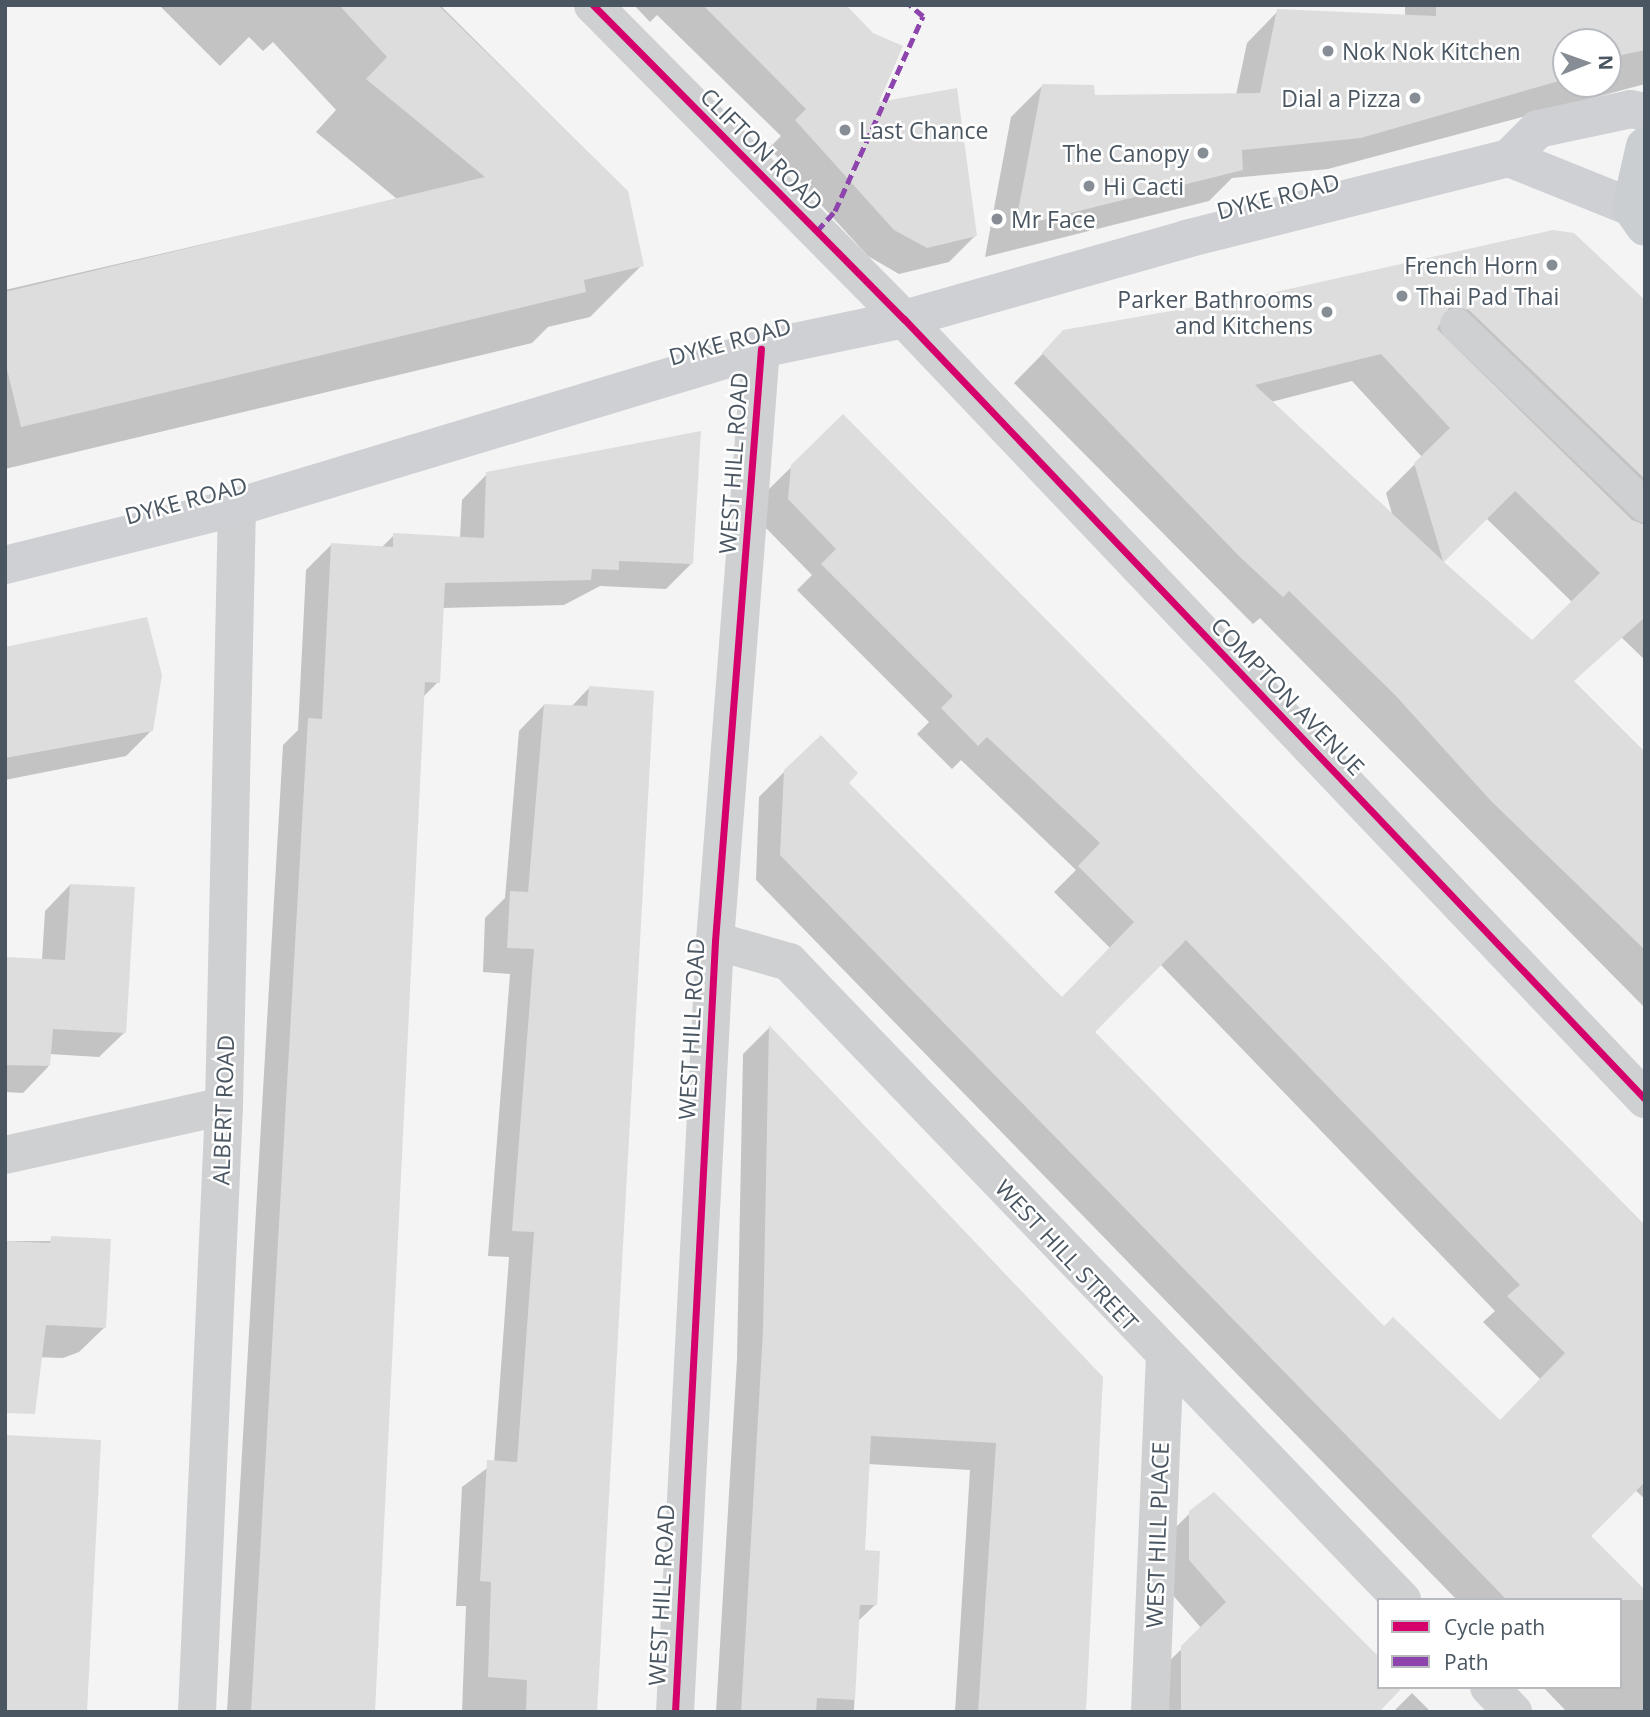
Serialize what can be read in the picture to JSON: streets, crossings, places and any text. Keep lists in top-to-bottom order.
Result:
{
  "streets": {
    "main road": ["DYKE ROAD"],
    "street": [
      "CLIFTON ROAD",
      "WEST HILL ROAD",
      "COMPTON AVENUE",
      "ALBERT ROAD",
      "WEST HILL STREET",
      "WEST HILL PLACE"
    ]
  },
  "crossings": [
    ["CLIFTON ROAD", "DYKE ROAD"],
    ["CLIFTON ROAD", "COMPTON AVENUE"],
    ["DYKE ROAD", "WEST HILL ROAD"],
    ["DYKE ROAD", "COMPTON AVENUE"],
    ["DYKE ROAD", "ALBERT ROAD"],
    ["WEST HILL ROAD", "WEST HILL STREET"],
    ["WEST HILL STREET", "WEST HILL PLACE"]
  ],
  "places": [
    "Nok Nok Kitchen",
    "Dial a Pizza",
    "Last Chance",
    "The Canopy",
    "Hi Cacti",
    "Mr Face",
    "French Horn",
    "Thai Pad Thai",
    "Parker Bathrooms and Kitchens"
  ],
  "legend": ["Cycle path", "Path"],
  "north": "right"
}
